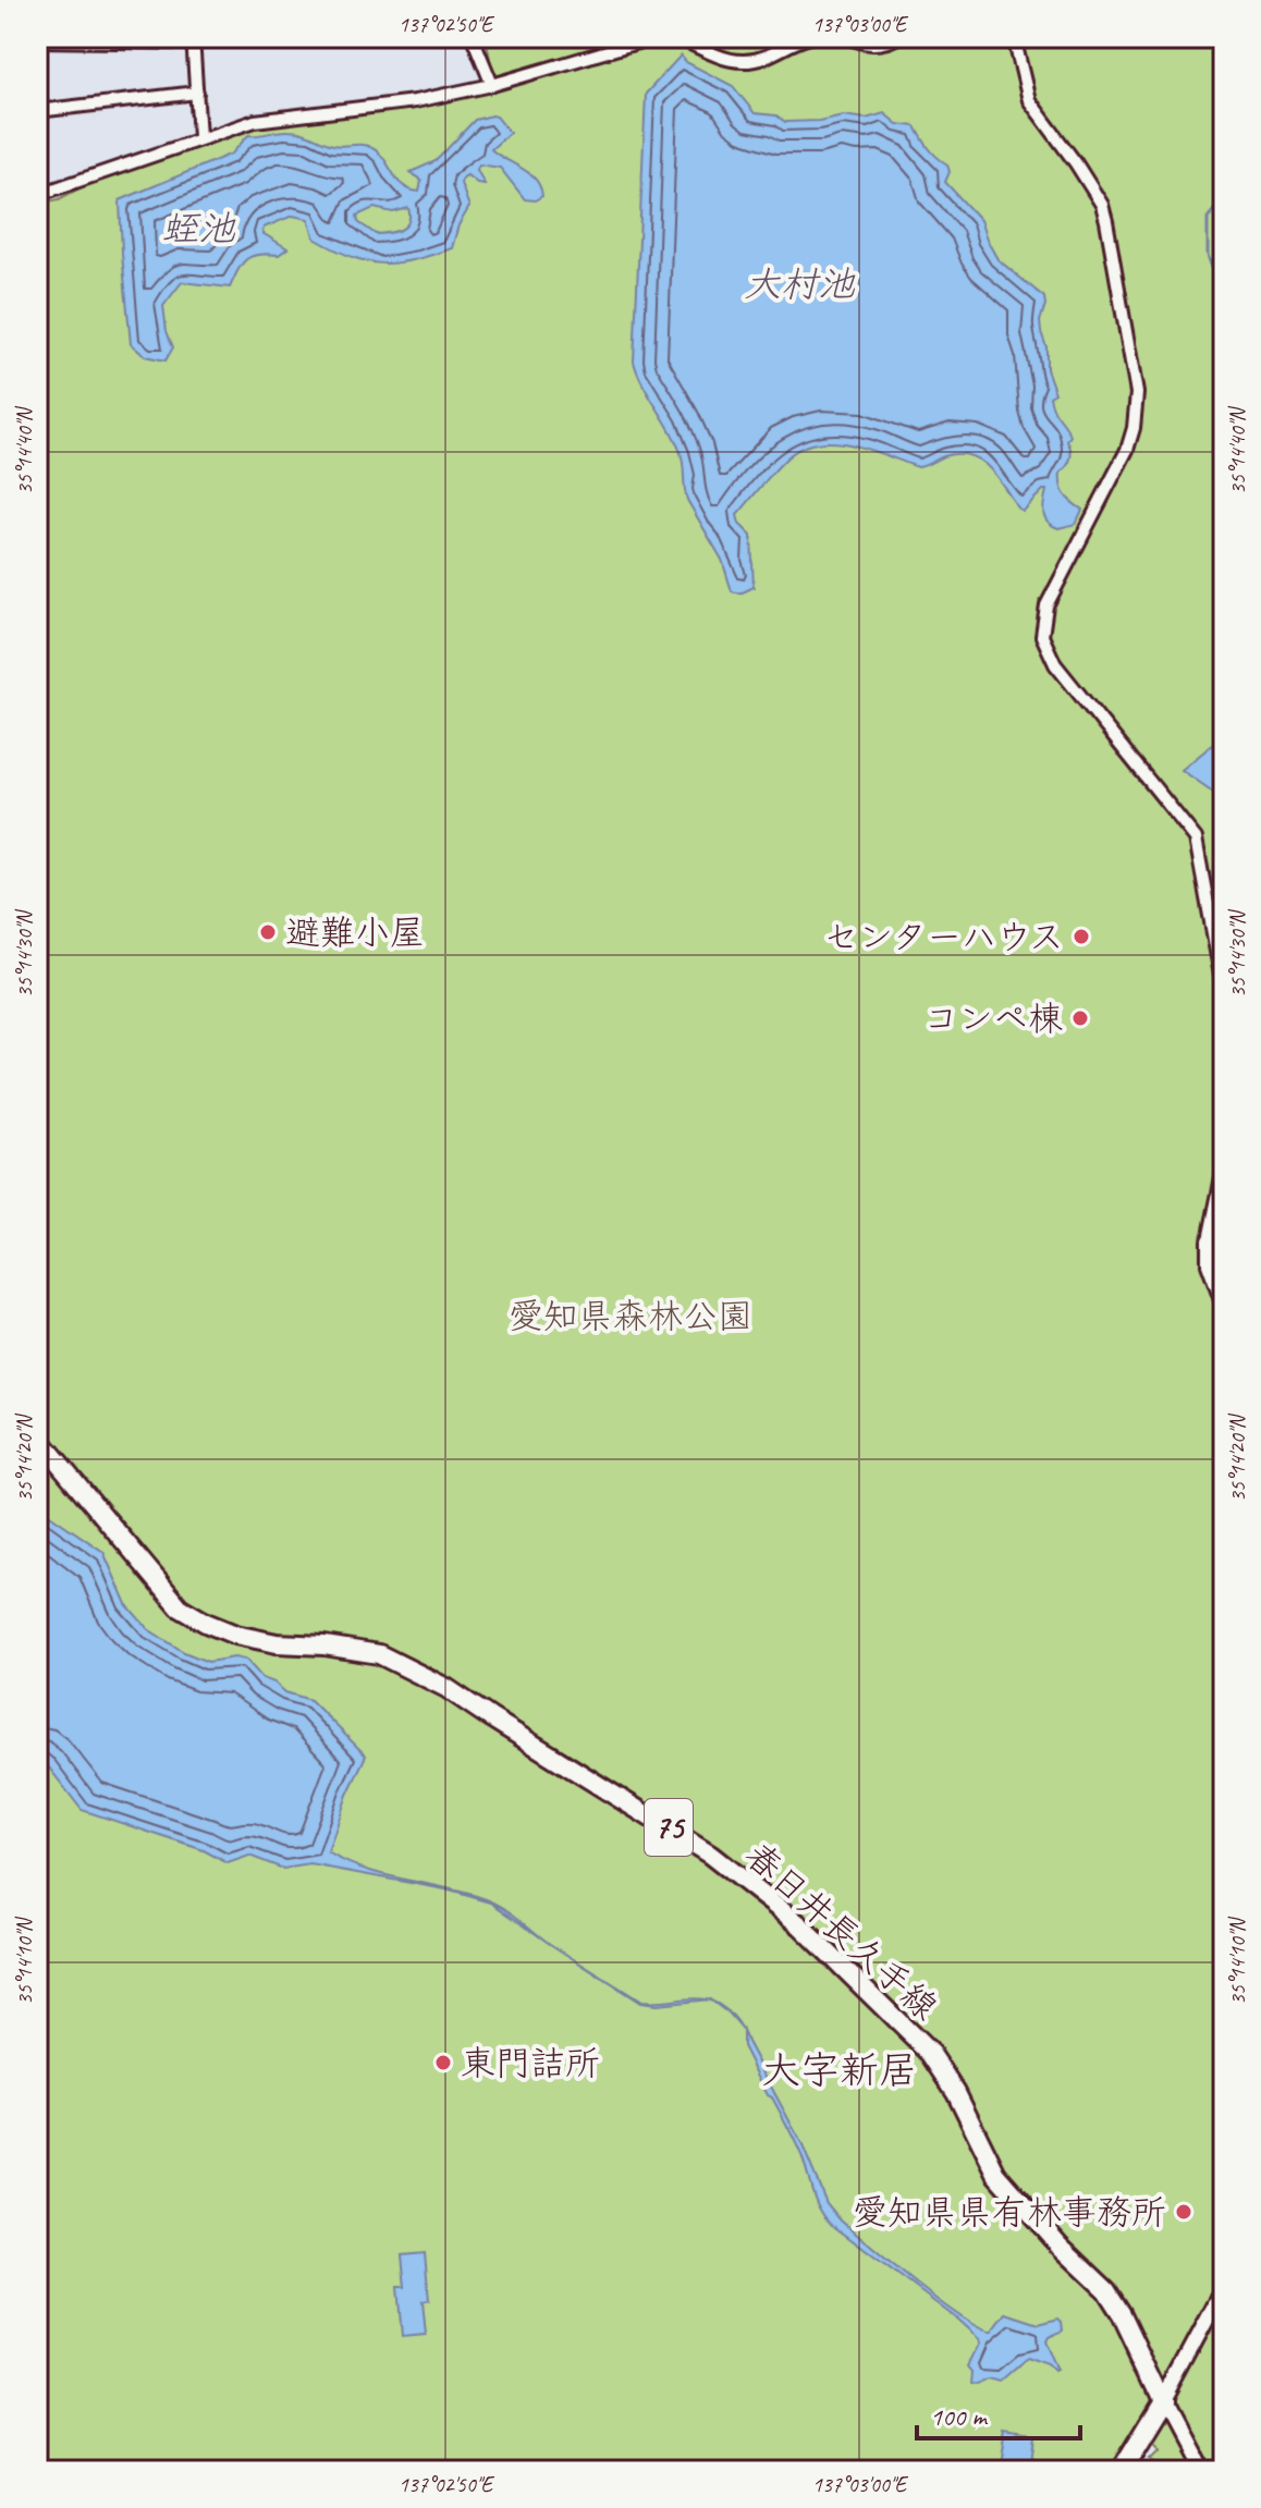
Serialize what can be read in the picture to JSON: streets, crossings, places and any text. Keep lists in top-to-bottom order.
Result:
{
  "streets": {
    "main road": ["75", "春日井長久手線"]
  },
  "districts": ["大字新居"],
  "water": ["蛭池", "大村池"],
  "parks": ["愛知県森林公園"],
  "places": [
    "避難小屋",
    "センターハウス",
    "コンペ棟",
    "東門詰所",
    "愛知県県有林事務所"
  ],
  "scale_bar": "100 m",
  "coordinates": [
    "137°02'50\"E",
    "137°03'00\"E",
    "35°14'40\"N",
    "35°14'30\"N",
    "35°14'20\"N",
    "35°14'10\"N"
  ]
}
